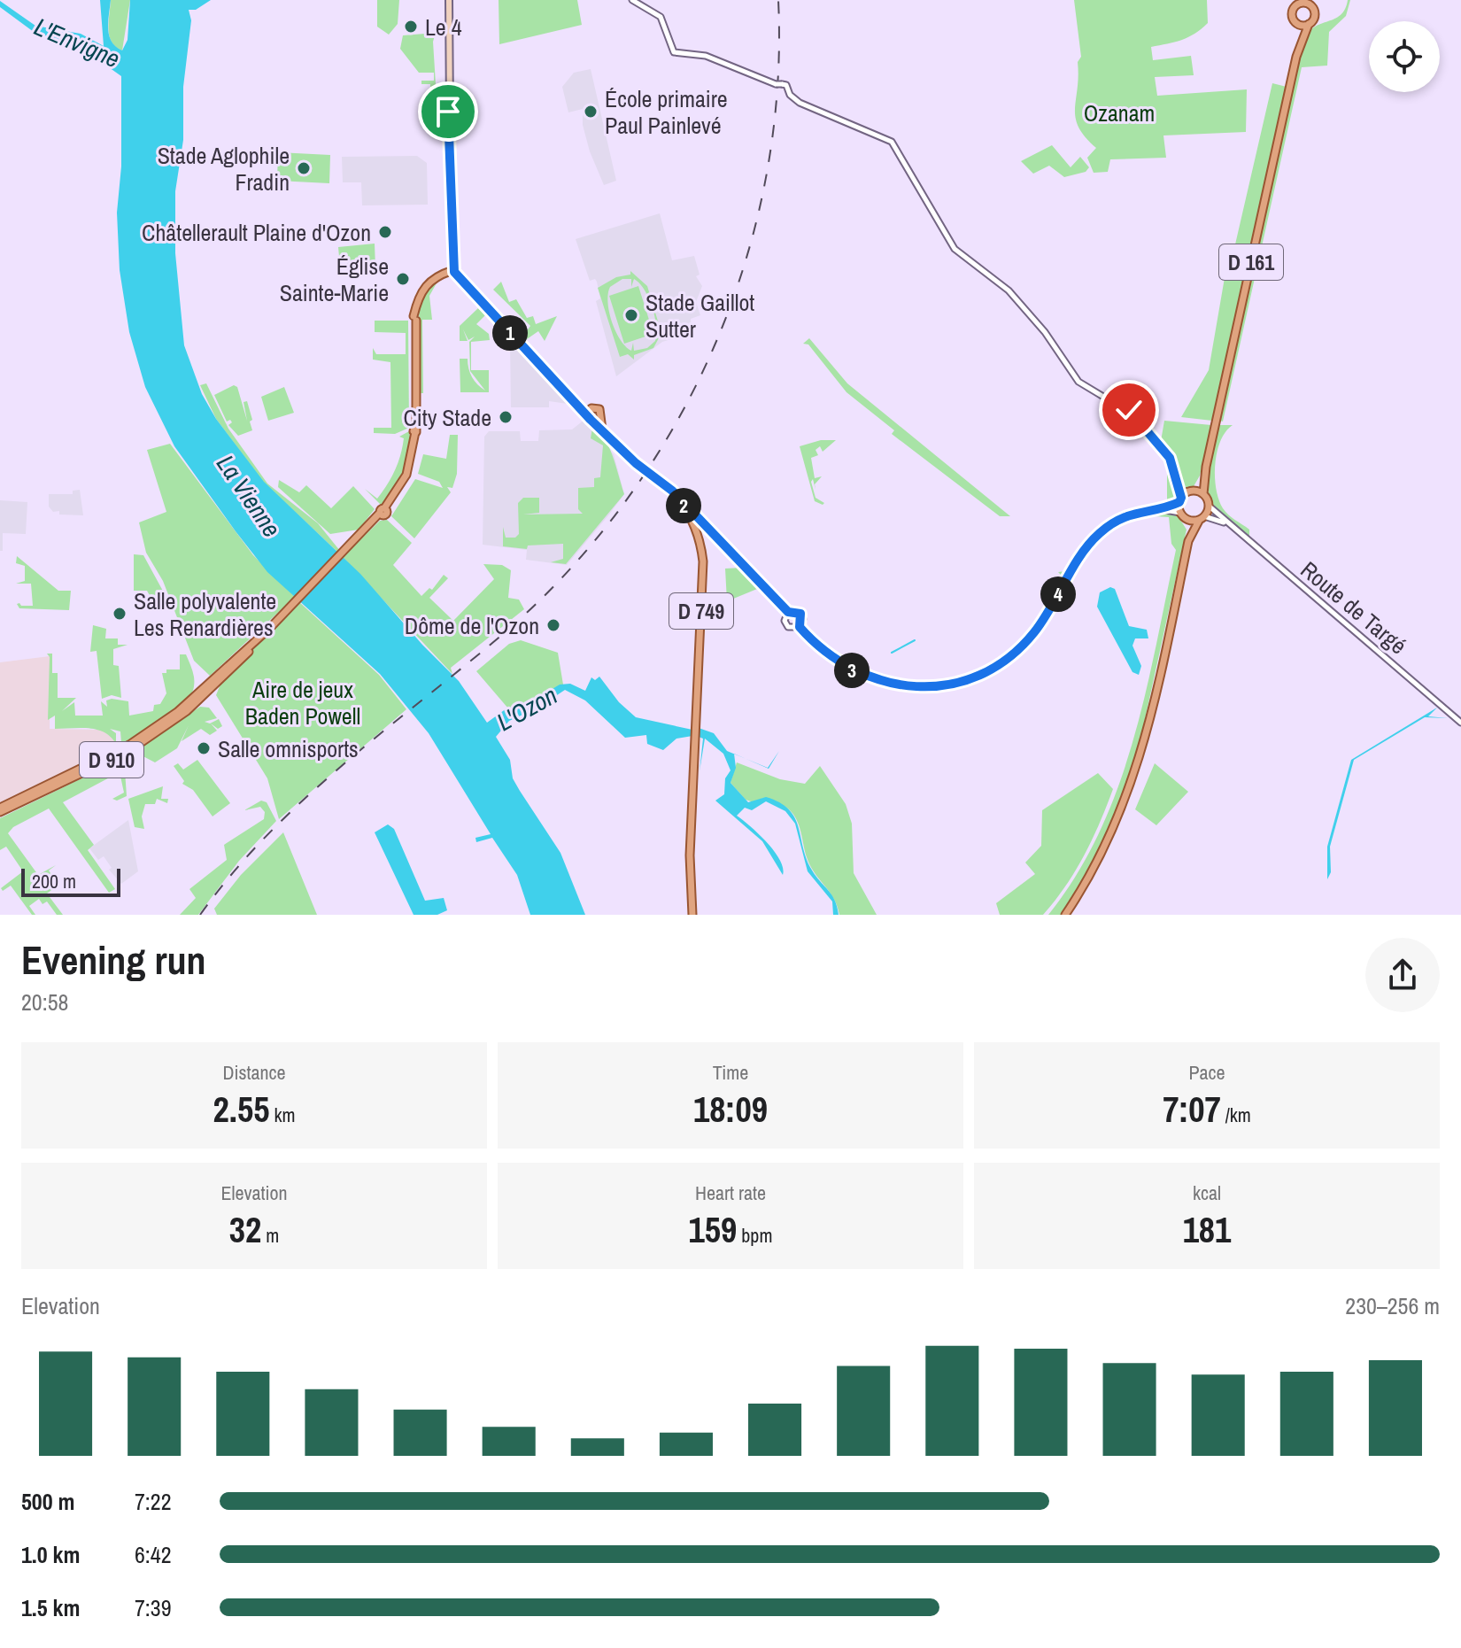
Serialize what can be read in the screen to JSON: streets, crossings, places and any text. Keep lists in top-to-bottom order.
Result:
{
  "streets": {
    "main road": ["D 161", "D 749", "D 910"],
    "street": ["Route de Targé"]
  },
  "crossings": [
    ["D 161", "Route de Targé"]
  ],
  "water": ["L'Envigne", "La Vienne", "L'Ozon"],
  "parks": ["Ozanam", "Aire de jeux Baden Powell"],
  "places": [
    "Le 4",
    "École primaire Paul Painlevé",
    "Stade Aglophile Fradin",
    "Châtellerault Plaine d'Ozon",
    "Église Sainte-Marie",
    "Stade Gaillot Sutter",
    "City Stade",
    "Salle polyvalente Les Renardières",
    "Dôme de l'Ozon",
    "Salle omnisports"
  ],
  "scale_bar": "200 m",
  "page": {
    "pins": [
      "1",
      "2",
      "4",
      "3"
    ],
    "scale": "200 m",
    "heading": ["Evening run", "20:58"],
    "stats": [
      ["Distance", "2.55 km"],
      ["Time", "18:09"],
      ["Pace", "7:07 /km"],
      ["Elevation", "32 m"],
      ["Heart rate", "159 bpm"],
      ["kcal", "181"]
    ],
    "chart": ["Elevation", "230–256 m"],
    "list": [
      {
        "name": "500 m",
        "note": "7:22"
      },
      {
        "name": "1.0 km",
        "note": "6:42"
      },
      {
        "name": "1.5 km",
        "note": "7:39"
      }
    ]
  }
}
